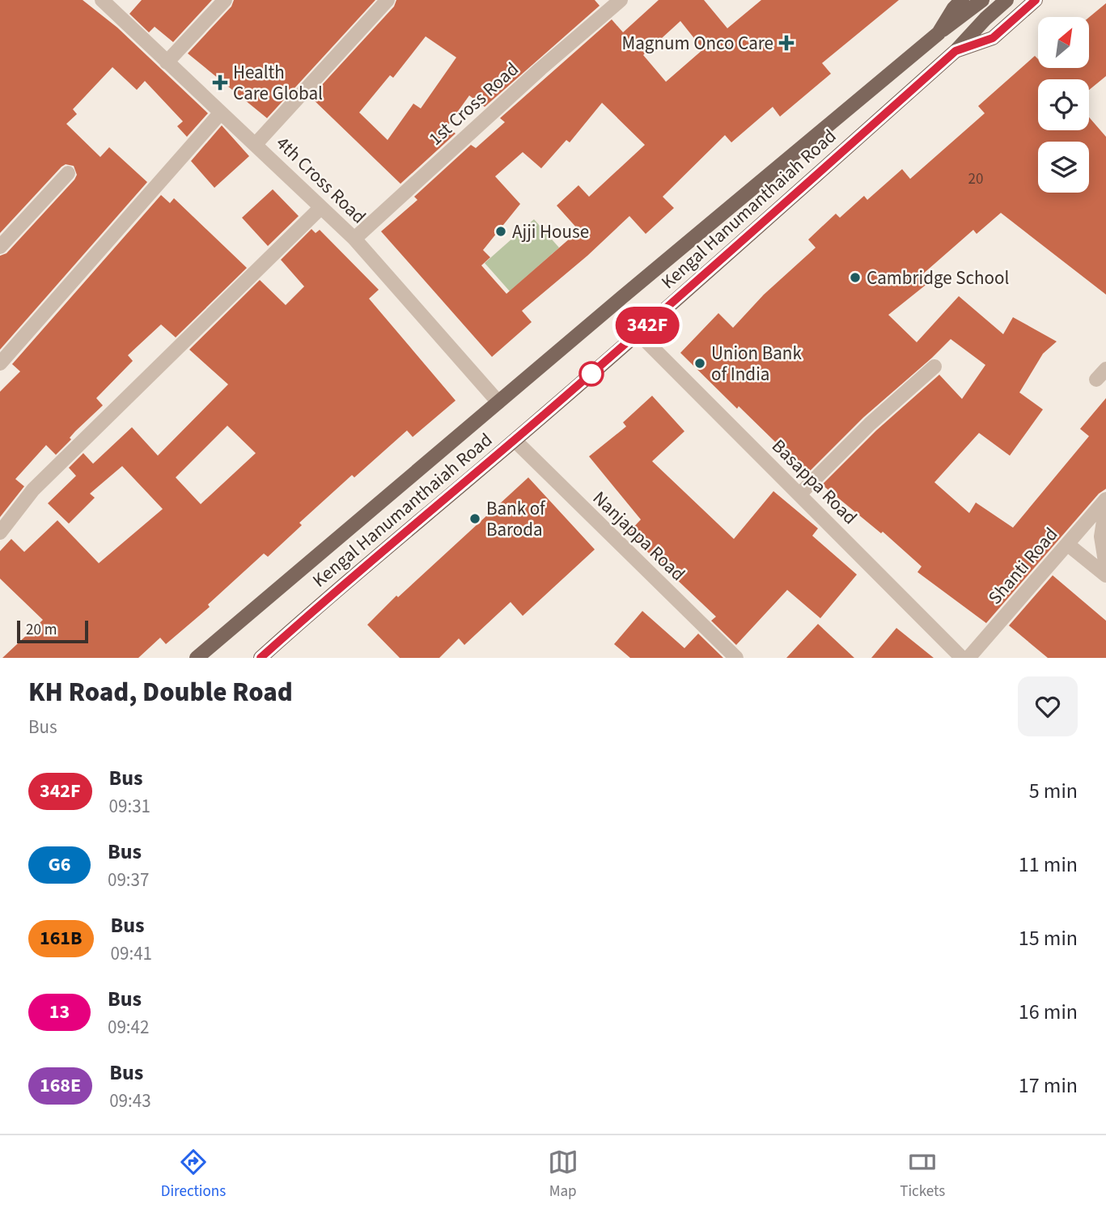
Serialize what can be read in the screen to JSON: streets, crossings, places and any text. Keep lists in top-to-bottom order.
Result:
{
  "streets": {
    "main road": ["Kengal Hanumanthaiah Road"],
    "street": [
      "1st Cross Road",
      "4th Cross Road",
      "Basappa Road",
      "Nanjappa Road",
      "Shanti Road"
    ]
  },
  "crossings": [
    ["1st Cross Road", "4th Cross Road"],
    ["4th Cross Road", "Kengal Hanumanthaiah Road"],
    ["Kengal Hanumanthaiah Road", "Basappa Road"],
    ["Kengal Hanumanthaiah Road", "Nanjappa Road"]
  ],
  "places": {
    "health": ["Magnum Onco Care", "Health Care Global"],
    "other": [
      "Ajji House",
      "Cambridge School",
      "Union Bank of India",
      "Bank of Baroda"
    ]
  },
  "lines": ["bus line 342F"],
  "house_numbers": ["20"],
  "scale_bar": "20 m",
  "north": "top right",
  "page": {
    "on_map": "342F",
    "scale": "20 m",
    "heading": ["KH Road, Double Road", "Bus"],
    "list": [
      {
        "mark": "342F",
        "name": "Bus",
        "note": "09:31",
        "value": "5 min"
      },
      {
        "mark": "G6",
        "name": "Bus",
        "note": "09:37",
        "value": "11 min"
      },
      {
        "mark": "161B",
        "name": "Bus",
        "note": "09:41",
        "value": "15 min"
      },
      {
        "mark": "13",
        "name": "Bus",
        "note": "09:42",
        "value": "16 min"
      },
      {
        "mark": "168E",
        "name": "Bus",
        "note": "09:43",
        "value": "17 min"
      }
    ],
    "tabs": ["Directions", "Map", "Tickets"]
  }
}
